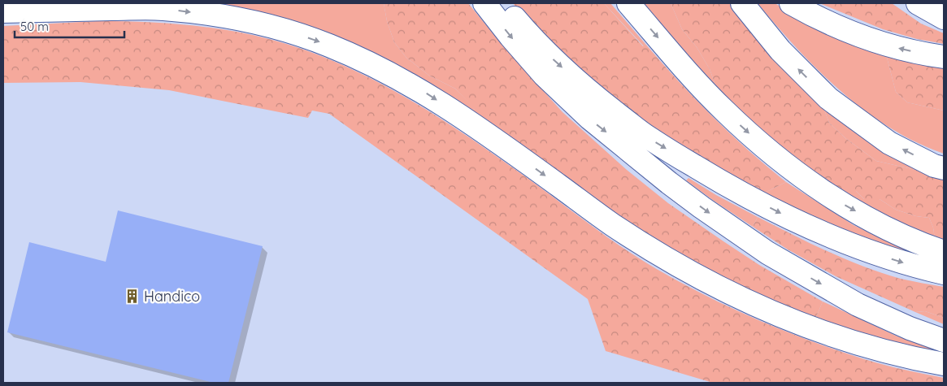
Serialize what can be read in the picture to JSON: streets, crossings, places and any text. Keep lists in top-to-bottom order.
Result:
{
  "places": {
    "building": ["Handico"]
  },
  "scale_bar": "50 m"
}
